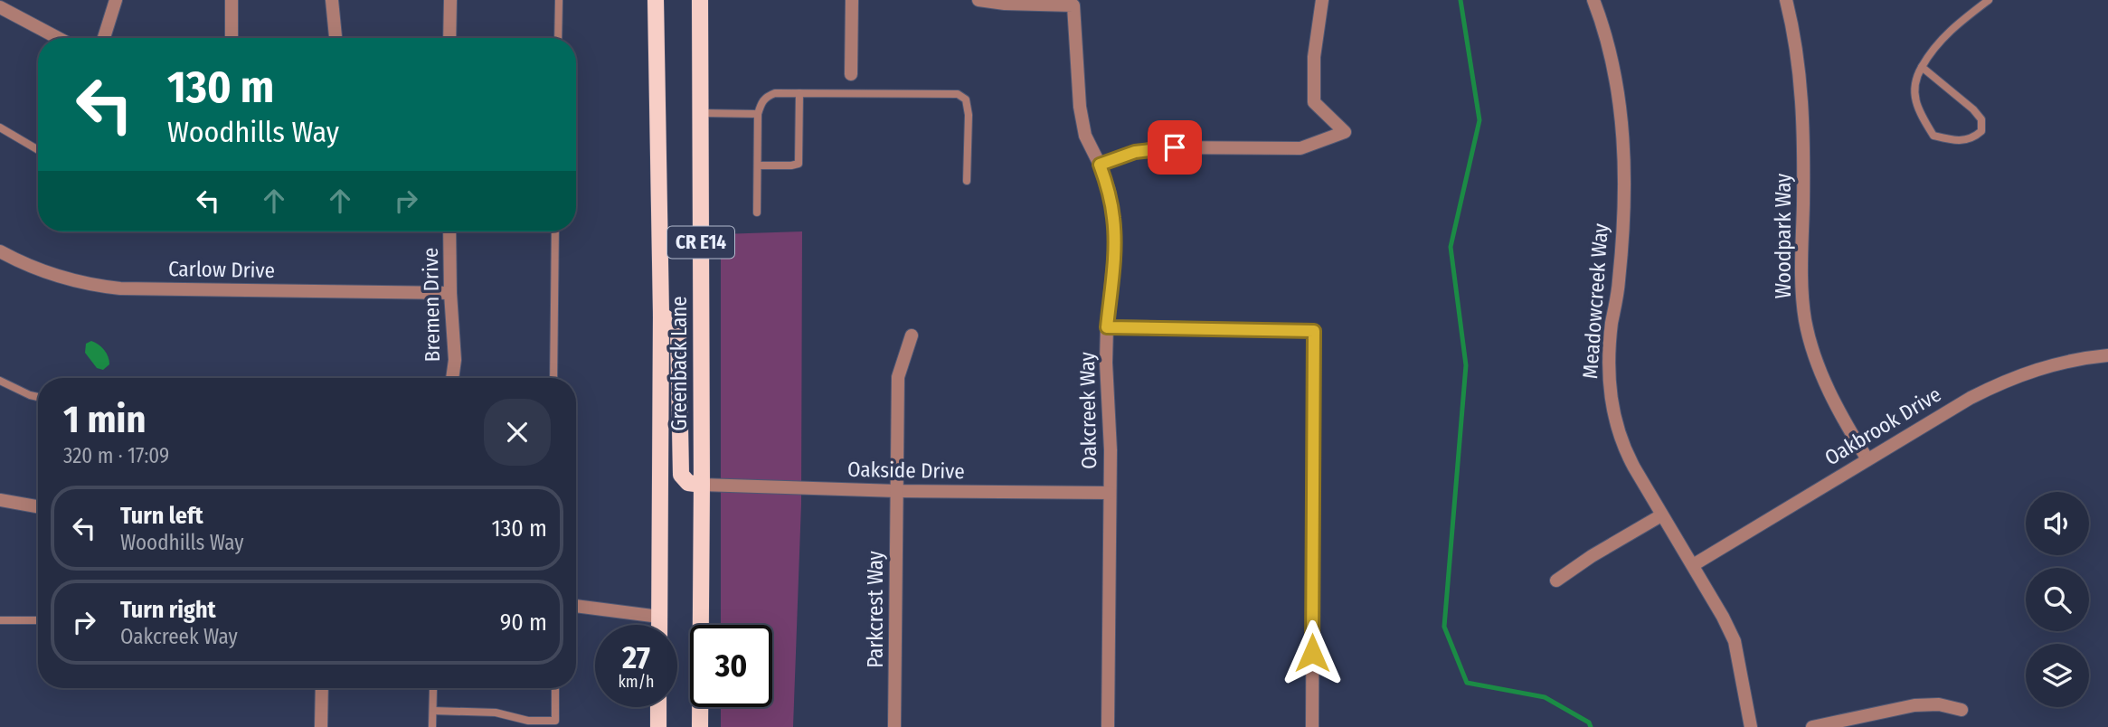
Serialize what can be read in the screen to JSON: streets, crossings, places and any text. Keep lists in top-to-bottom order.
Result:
{
  "streets": {
    "main road": ["CR E14", "Greenback Lane"],
    "street": [
      "Woodpark Way",
      "Carlow Drive",
      "Meadowcreek Way",
      "Bremen Drive",
      "Oakcreek Way",
      "Oakbrook Drive",
      "Oakside Drive",
      "Parkcrest Way"
    ]
  },
  "crossings": [
    ["Woodpark Way", "Oakbrook Drive"],
    ["Carlow Drive", "Bremen Drive"],
    ["Meadowcreek Way", "Oakbrook Drive"],
    ["Greenback Lane", "Oakside Drive"],
    ["Oakcreek Way", "Oakside Drive"],
    ["Oakside Drive", "Parkcrest Way"]
  ],
  "page": {
    "turn": ["130 m", "Woodhills Way"],
    "heading": ["1 min", "320 m · 17:09"],
    "list": [
      {
        "name": "Turn left",
        "note": "Woodhills Way",
        "value": "130 m"
      },
      {
        "name": "Turn right",
        "note": "Oakcreek Way",
        "value": "90 m"
      }
    ],
    "speed": "27 km/h",
    "limit": "30"
  }
}
